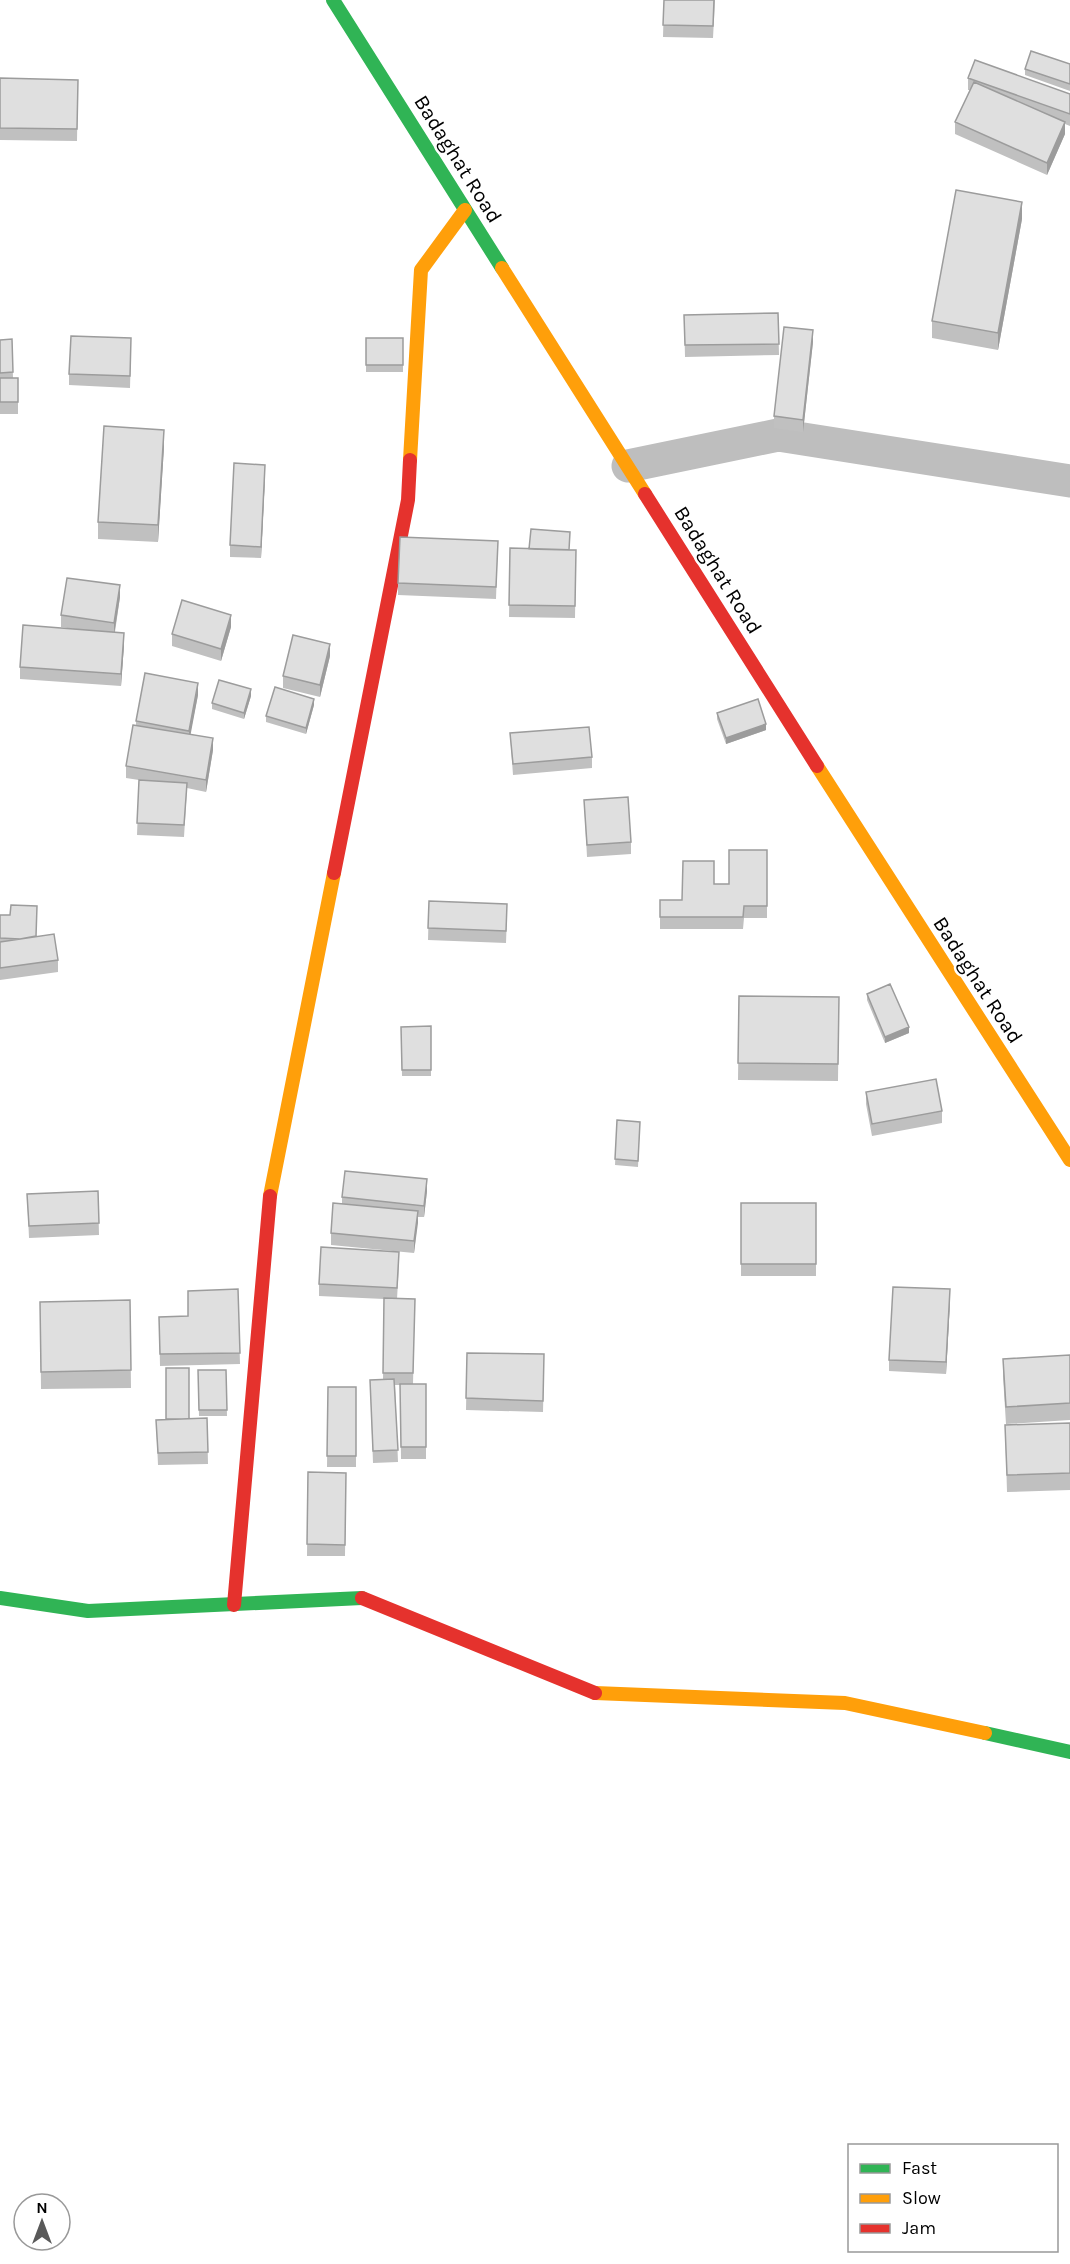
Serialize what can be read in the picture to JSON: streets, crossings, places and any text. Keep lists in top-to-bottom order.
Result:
{
  "streets": {
    "street": ["Badaghat Road"]
  },
  "legend": ["Fast", "Slow", "Jam"],
  "north": "top"
}
